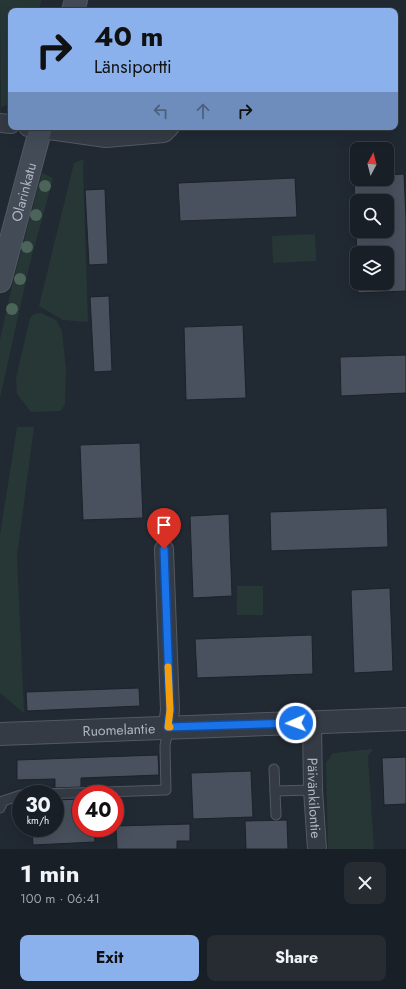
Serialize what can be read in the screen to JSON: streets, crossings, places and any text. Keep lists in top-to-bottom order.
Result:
{
  "streets": {
    "main road": ["Olarinkatu"],
    "street": ["Ruomelantie", "Päivänkilontie"]
  },
  "crossings": [
    ["Ruomelantie", "Päivänkilontie"]
  ],
  "north": "top",
  "page": {
    "turn": ["40 m", "Länsiportti"],
    "speed": "30 km/h",
    "limit": "40",
    "heading": ["1 min", "100 m · 06:41"],
    "buttons": ["Exit", "Share"]
  }
}
